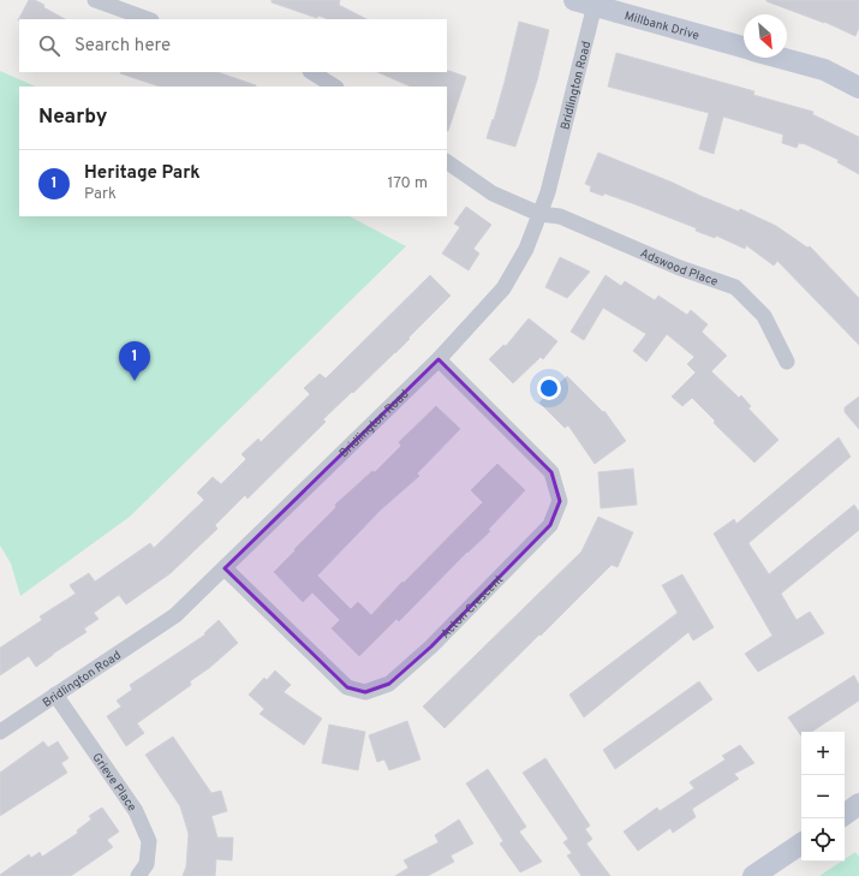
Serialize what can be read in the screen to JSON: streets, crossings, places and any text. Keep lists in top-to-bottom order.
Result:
{
  "streets": {
    "street": [
      "Millbank Drive",
      "Bridlington Road",
      "Adswood Place",
      "Acton Crescent",
      "Grieve Place"
    ]
  },
  "crossings": [
    ["Millbank Drive", "Bridlington Road"],
    ["Bridlington Road", "Adswood Place"],
    ["Bridlington Road", "Acton Crescent"],
    ["Bridlington Road", "Grieve Place"]
  ],
  "north": "bottom right",
  "page": {
    "search": "Search here",
    "heading": "Nearby",
    "list": [
      {
        "mark": "1",
        "name": "Heritage Park",
        "note": "Park",
        "value": "170 m"
      }
    ],
    "pins": "1",
    "map_buttons": ["+", "−"]
  }
}
